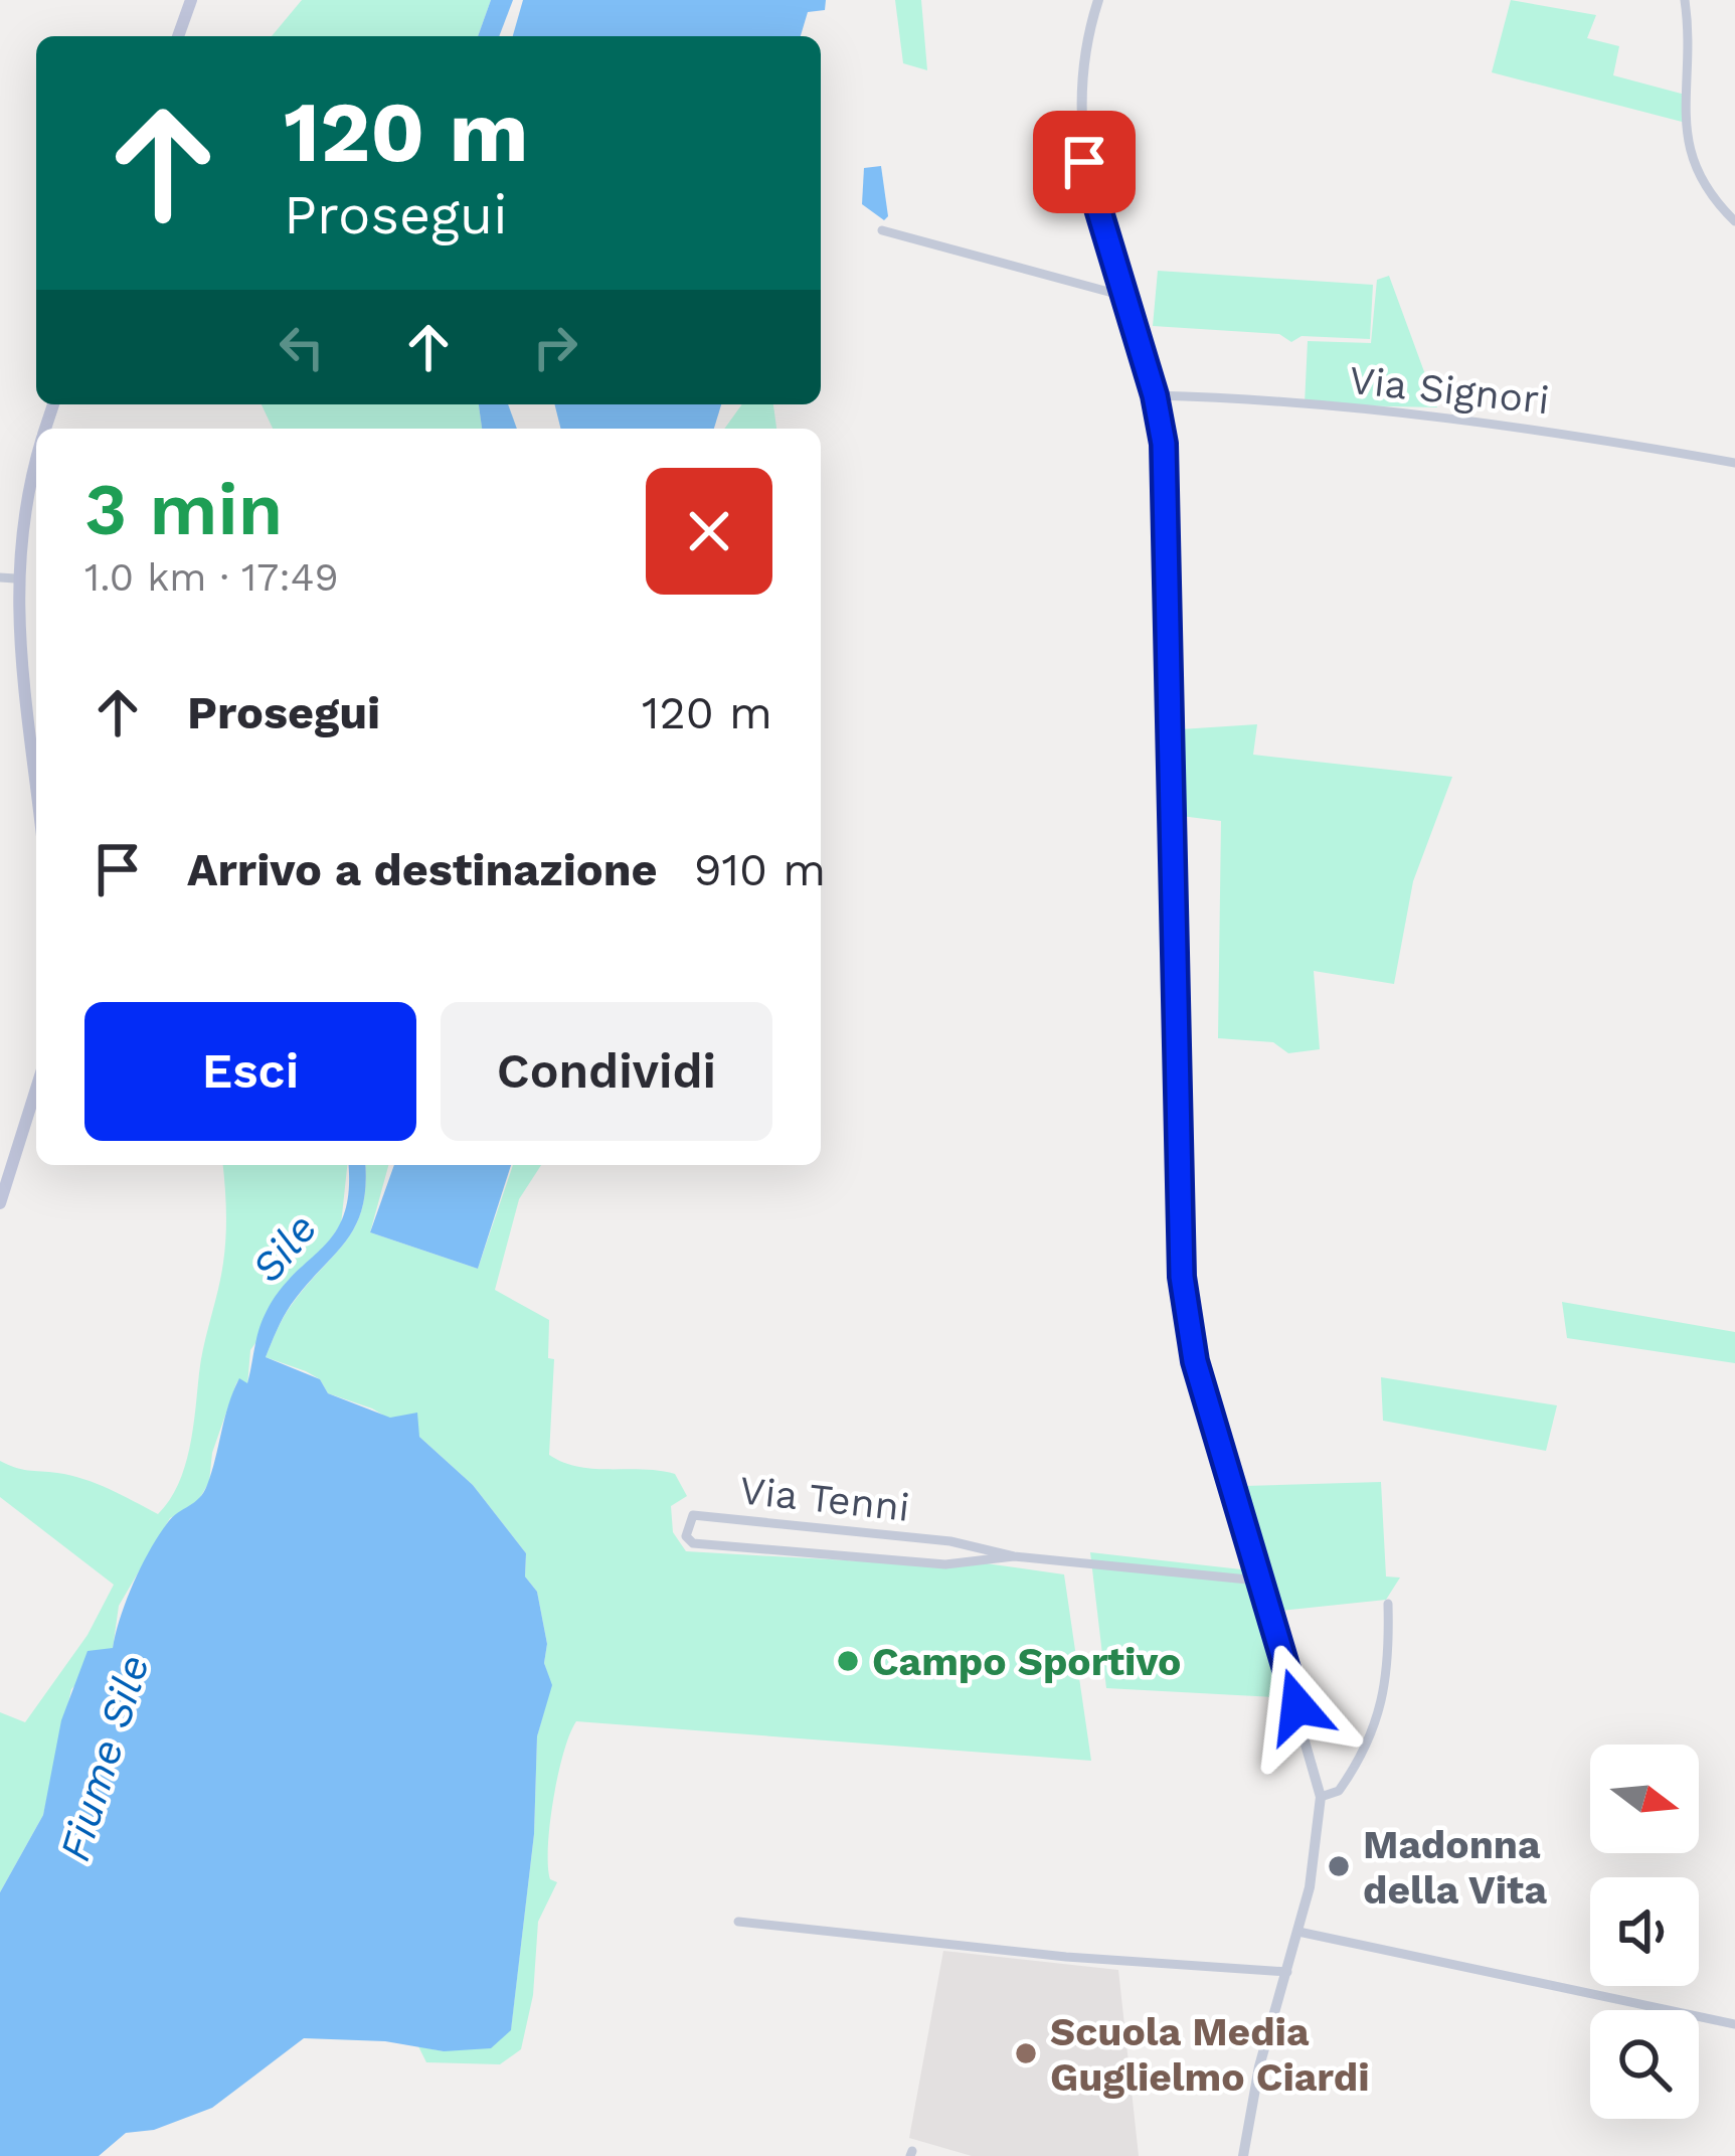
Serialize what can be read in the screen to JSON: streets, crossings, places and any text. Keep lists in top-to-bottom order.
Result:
{
  "streets": {
    "street": ["Via Signori", "Via Tenni"]
  },
  "water": ["Sile", "Fiume Sile"],
  "places": ["Campo Sportivo", "Madonna della Vita", "Scuola Media Guglielmo Ciardi"],
  "north": "right",
  "page": {
    "turn": ["120 m", "Prosegui"],
    "heading": ["3 min", "1.0 km · 17:49"],
    "list": [
      {
        "name": "Prosegui",
        "value": "120 m"
      },
      {
        "name": "Arrivo a destinazione",
        "value": "910 m"
      }
    ],
    "buttons": ["Esci", "Condividi"]
  }
}
